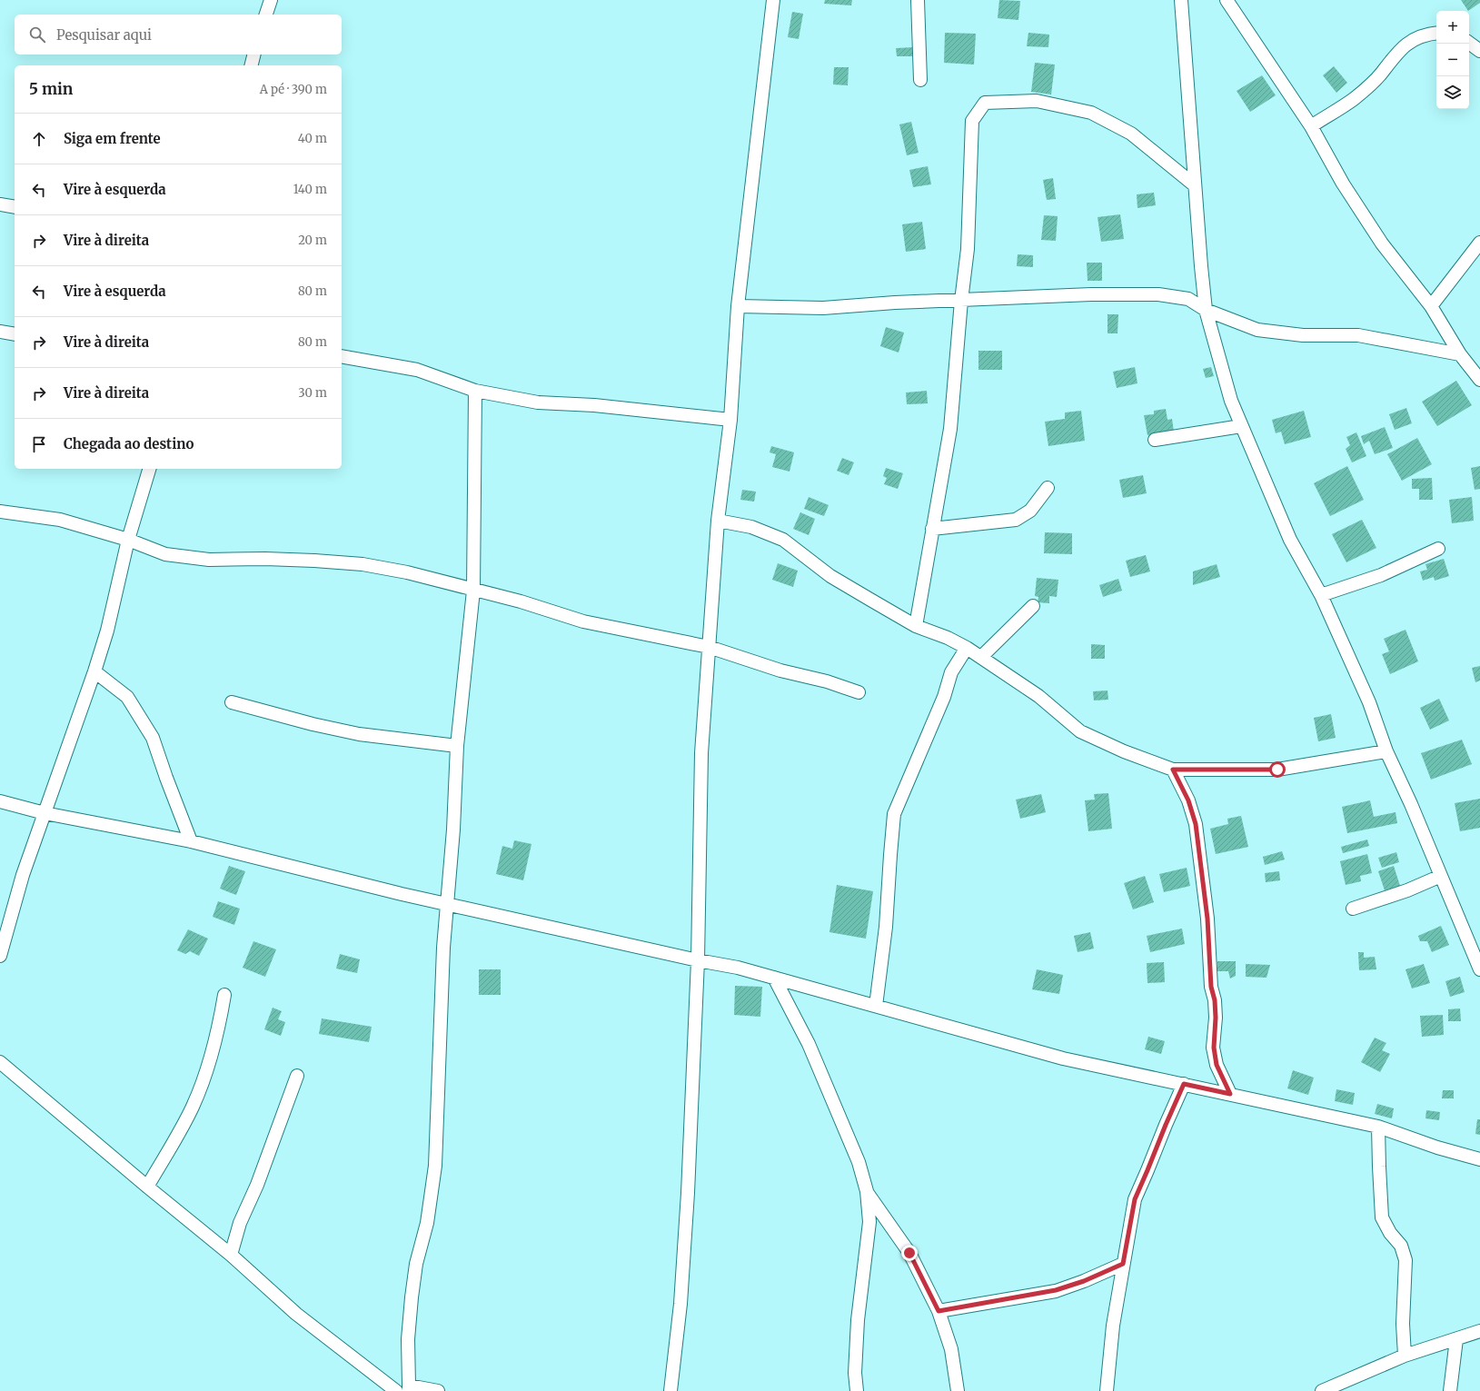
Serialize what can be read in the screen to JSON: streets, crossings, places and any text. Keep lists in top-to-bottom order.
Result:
{
  "page": {
    "map_buttons": ["+", "−"],
    "search": "Pesquisar aqui",
    "heading": ["5 min", "A pé · 390 m"],
    "list": [
      ["Siga em frente", "40 m"],
      ["Vire à esquerda", "140 m"],
      ["Vire à direita", "20 m"],
      ["Vire à esquerda", "80 m"],
      ["Vire à direita", "80 m"],
      ["Vire à direita", "30 m"],
      "Chegada ao destino"
    ]
  }
}
